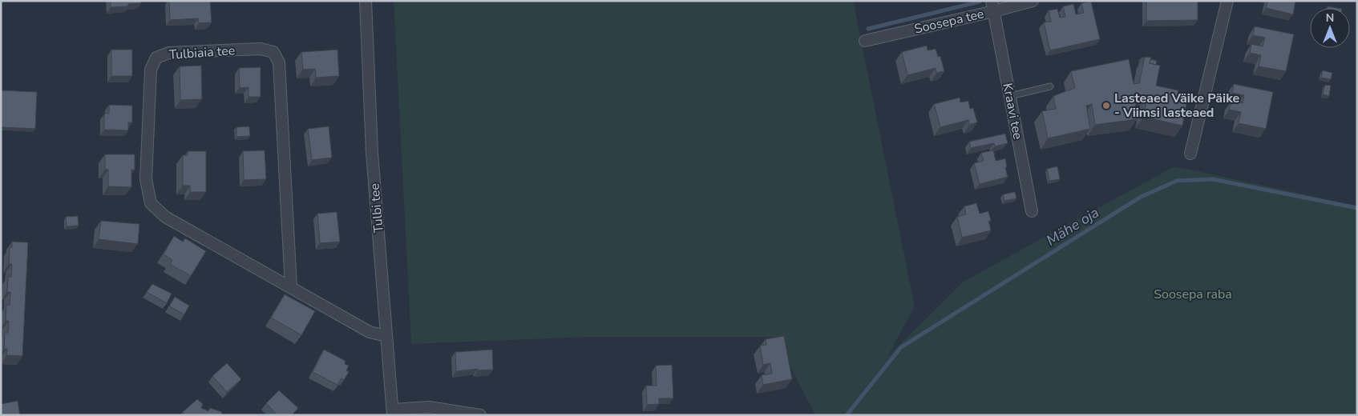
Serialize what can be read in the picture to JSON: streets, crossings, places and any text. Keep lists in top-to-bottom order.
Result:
{
  "streets": {
    "street": [
      "Soosepa tee",
      "Tulbiaia tee",
      "Kraavi tee",
      "Tulbi tee"
    ]
  },
  "crossings": [
    ["Soosepa tee", "Kraavi tee"],
    ["Tulbiaia tee", "Tulbi tee"]
  ],
  "water": ["Mähe oja"],
  "parks": ["Soosepa raba"],
  "places": ["Lasteaed Väike Päike - Viimsi lasteaed"],
  "north": "top"
}
